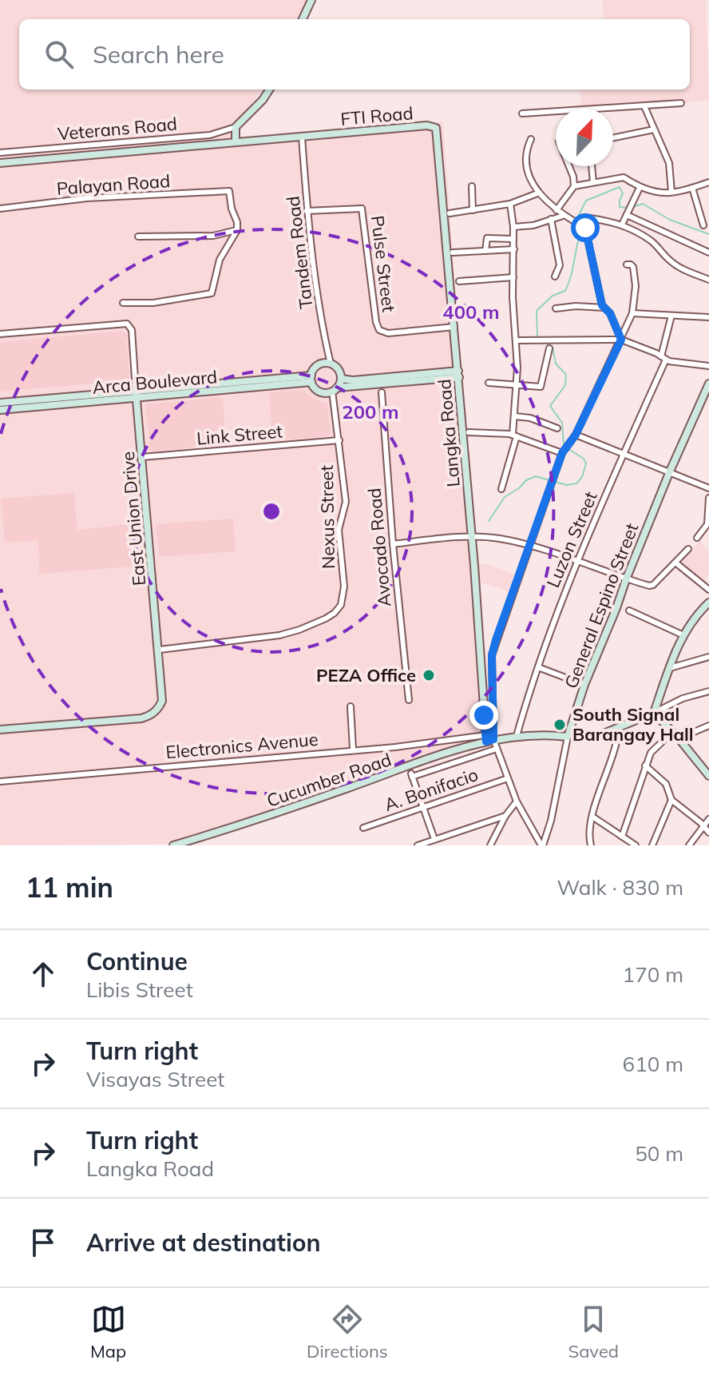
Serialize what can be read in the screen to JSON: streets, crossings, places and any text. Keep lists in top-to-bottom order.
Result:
{
  "streets": {
    "street": [
      "FTI Road",
      "Veterans Road",
      "Palayan Road",
      "Tandem Road",
      "Pulse Street",
      "Arca Boulevard",
      "Langka Road",
      "Link Street",
      "Nexus Street",
      "East Union Drive",
      "Luzon Street",
      "Avocado Road",
      "General Espino Street",
      "Electronics Avenue",
      "Cucumber Road",
      "A. Bonifacio"
    ]
  },
  "crossings": [
    ["FTI Road", "Tandem Road"],
    ["FTI Road", "Pulse Street"],
    ["FTI Road", "Langka Road"],
    ["Tandem Road", "Arca Boulevard"],
    ["Tandem Road", "Nexus Street"],
    ["Pulse Street", "Langka Road"],
    ["Arca Boulevard", "Nexus Street"],
    ["Arca Boulevard", "East Union Drive"],
    ["Langka Road", "Electronics Avenue"],
    ["Langka Road", "Cucumber Road"],
    ["Link Street", "Nexus Street"],
    ["Link Street", "East Union Drive"],
    ["Nexus Street", "East Union Drive"],
    ["Luzon Street", "Cucumber Road"],
    ["General Espino Street", "Cucumber Road"],
    ["Electronics Avenue", "Cucumber Road"]
  ],
  "places": ["PEZA Office", "South Signal Barangay Hall"],
  "north": "top right",
  "page": {
    "search": "Search here",
    "heading": ["11 min", "Walk · 830 m"],
    "list": [
      ["Continue", "Libis Street", "170 m"],
      ["Turn right", "Visayas Street", "610 m"],
      ["Turn right", "Langka Road", "50 m"],
      "Arrive at destination"
    ],
    "nav": ["Map", "Directions", "Saved"]
  },
  "rings": ["400 m", "200 m"]
}
